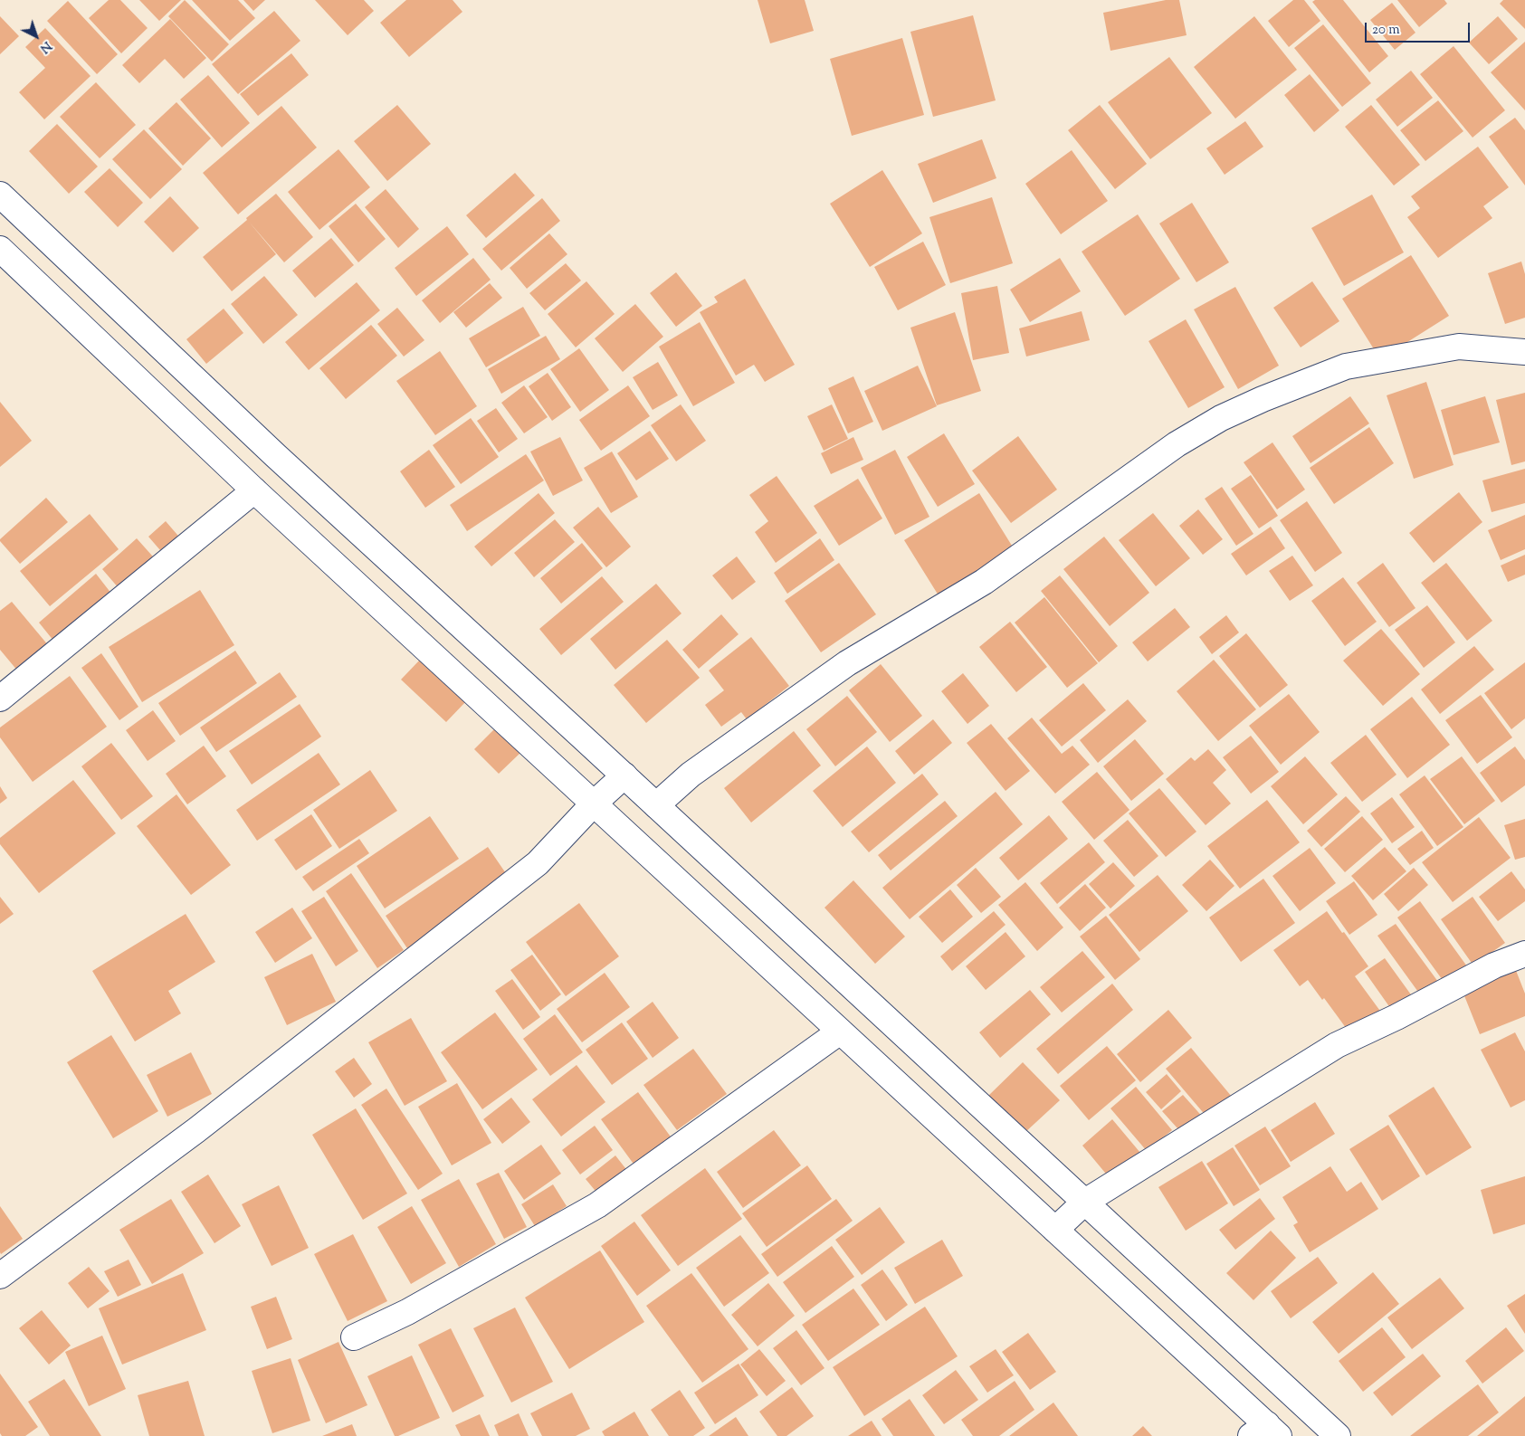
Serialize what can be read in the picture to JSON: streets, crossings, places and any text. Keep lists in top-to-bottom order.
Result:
{
  "scale_bar": "20 m",
  "north": "bottom right"
}
